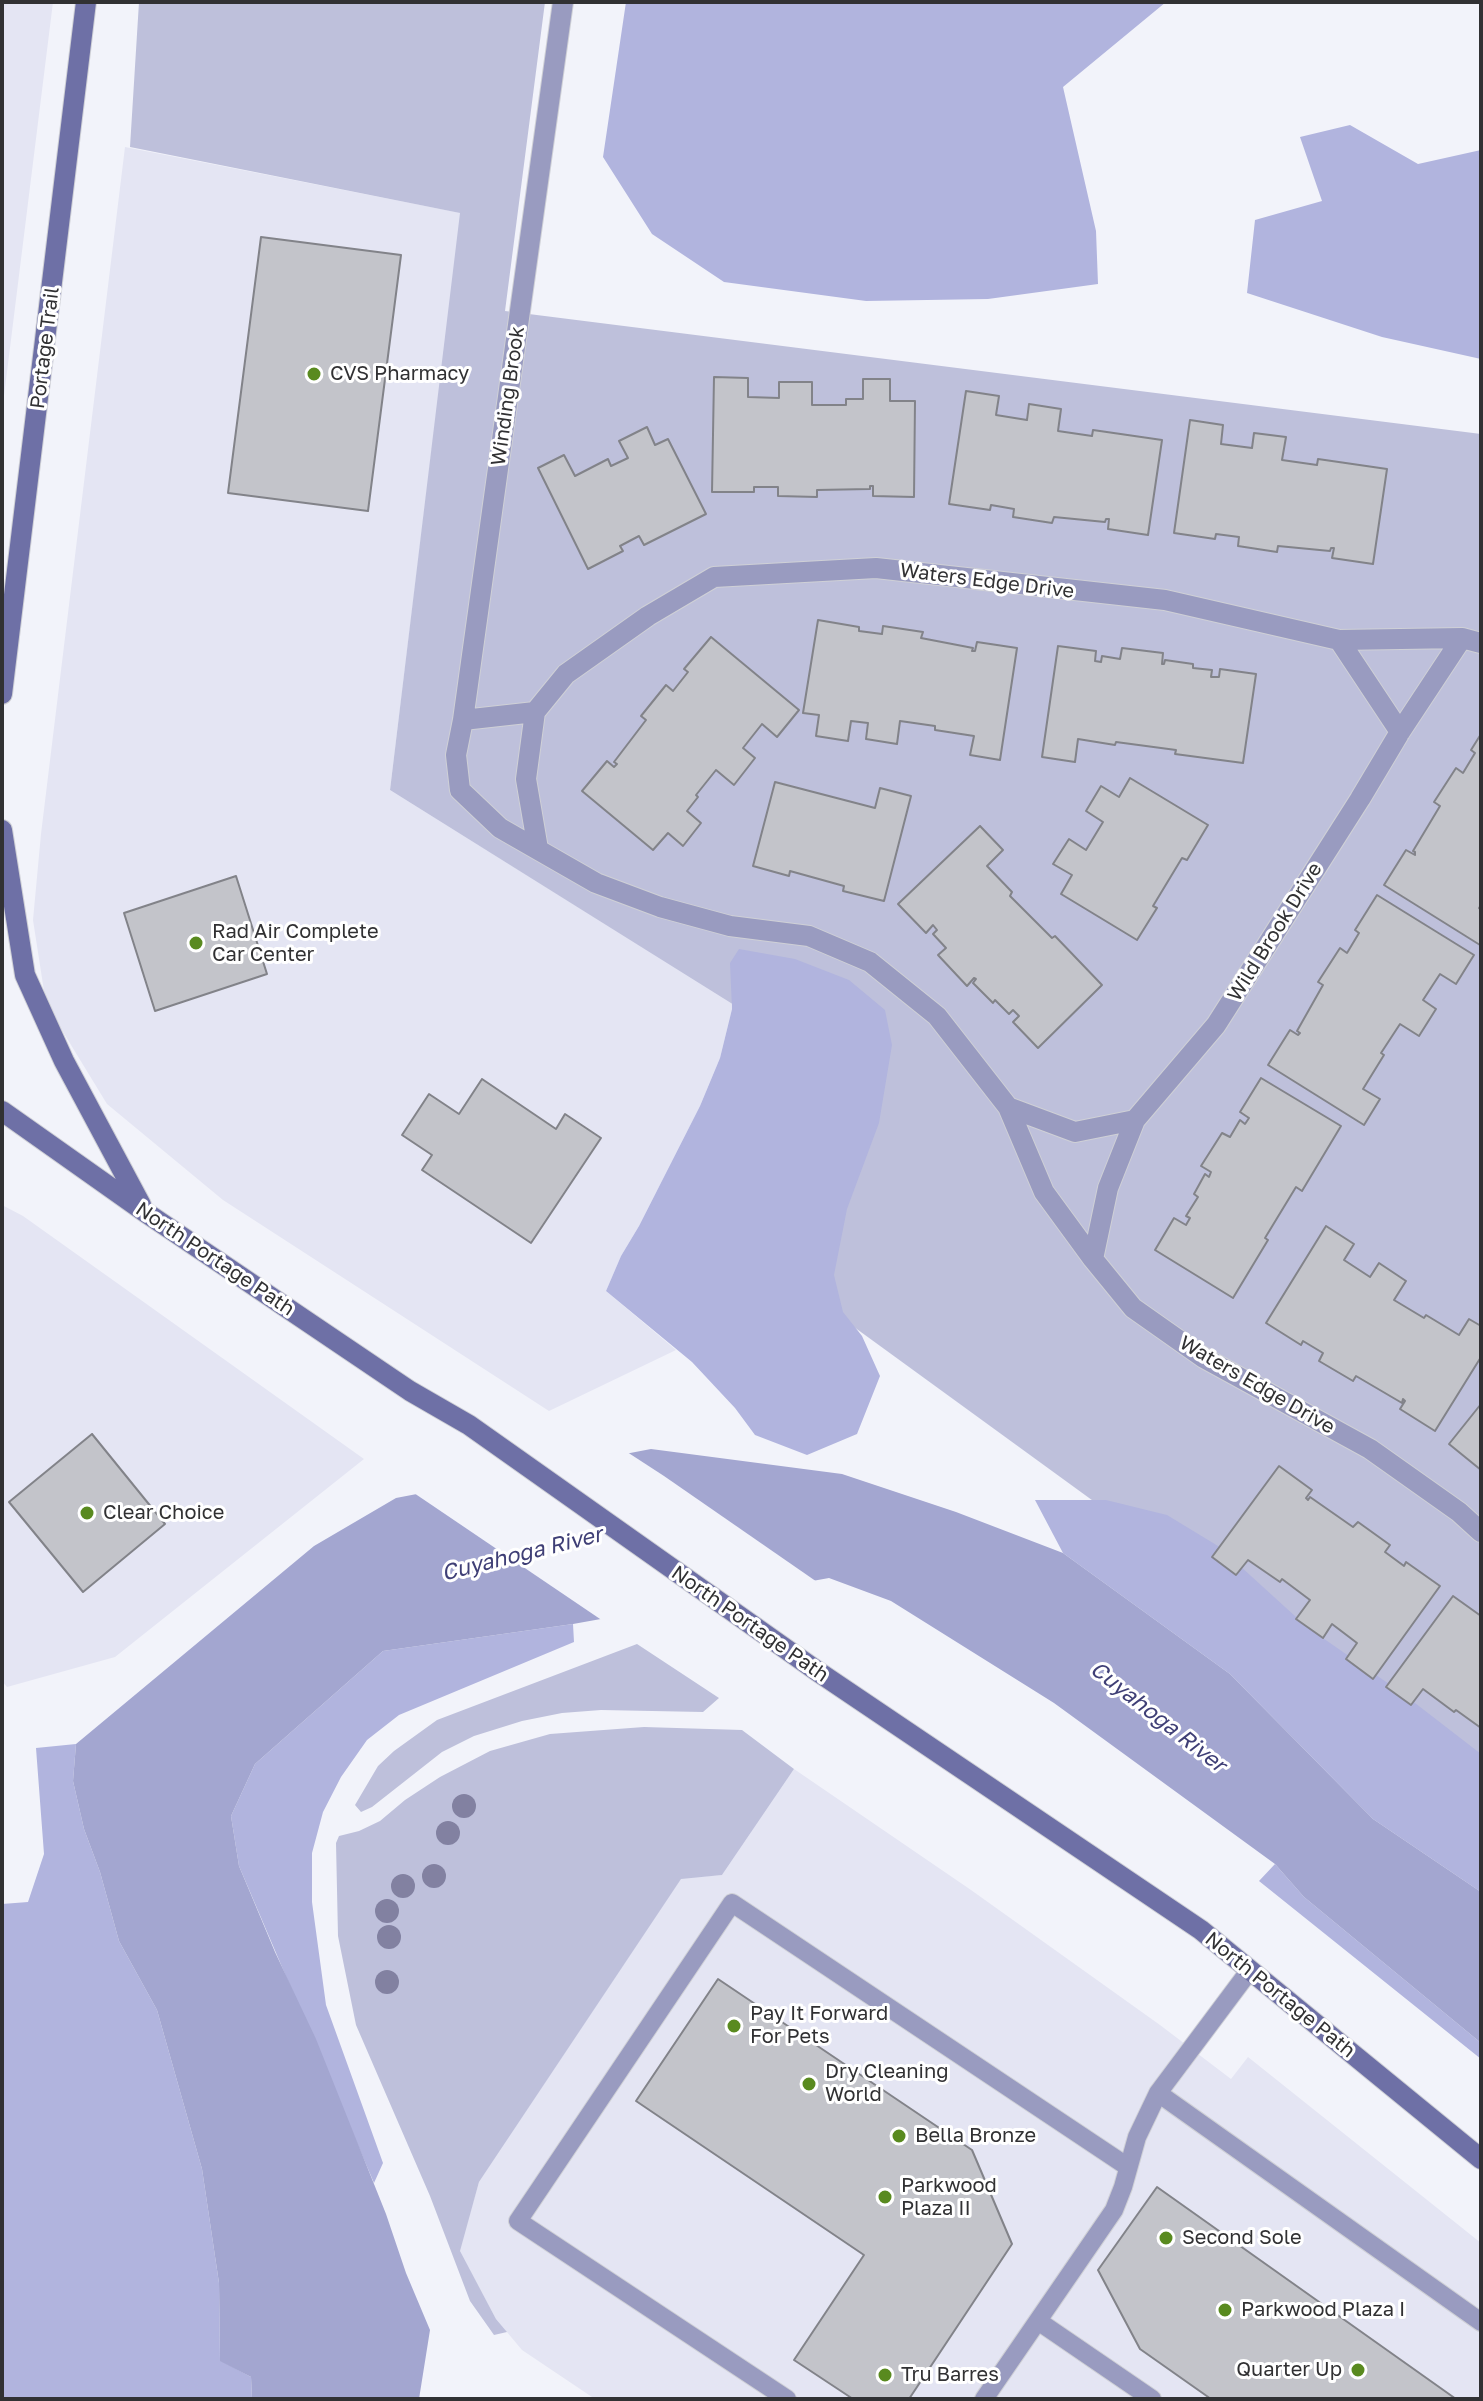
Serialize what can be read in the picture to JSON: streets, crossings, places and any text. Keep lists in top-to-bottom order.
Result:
{
  "streets": {
    "main road": ["Portage Trail", "North Portage Path"],
    "street": ["Winding Brook", "Waters Edge Drive", "Wild Brook Drive"]
  },
  "crossings": [
    ["Winding Brook", "Waters Edge Drive"],
    ["Waters Edge Drive", "Wild Brook Drive"]
  ],
  "water": ["Cuyahoga River"],
  "places": [
    "CVS Pharmacy",
    "Rad Air Complete Car Center",
    "Clear Choice",
    "Pay It Forward For Pets",
    "Dry Cleaning World",
    "Bella Bronze",
    "Parkwood Plaza II",
    "Second Sole",
    "Parkwood Plaza I",
    "Quarter Up",
    "Tru Barres"
  ]
}
